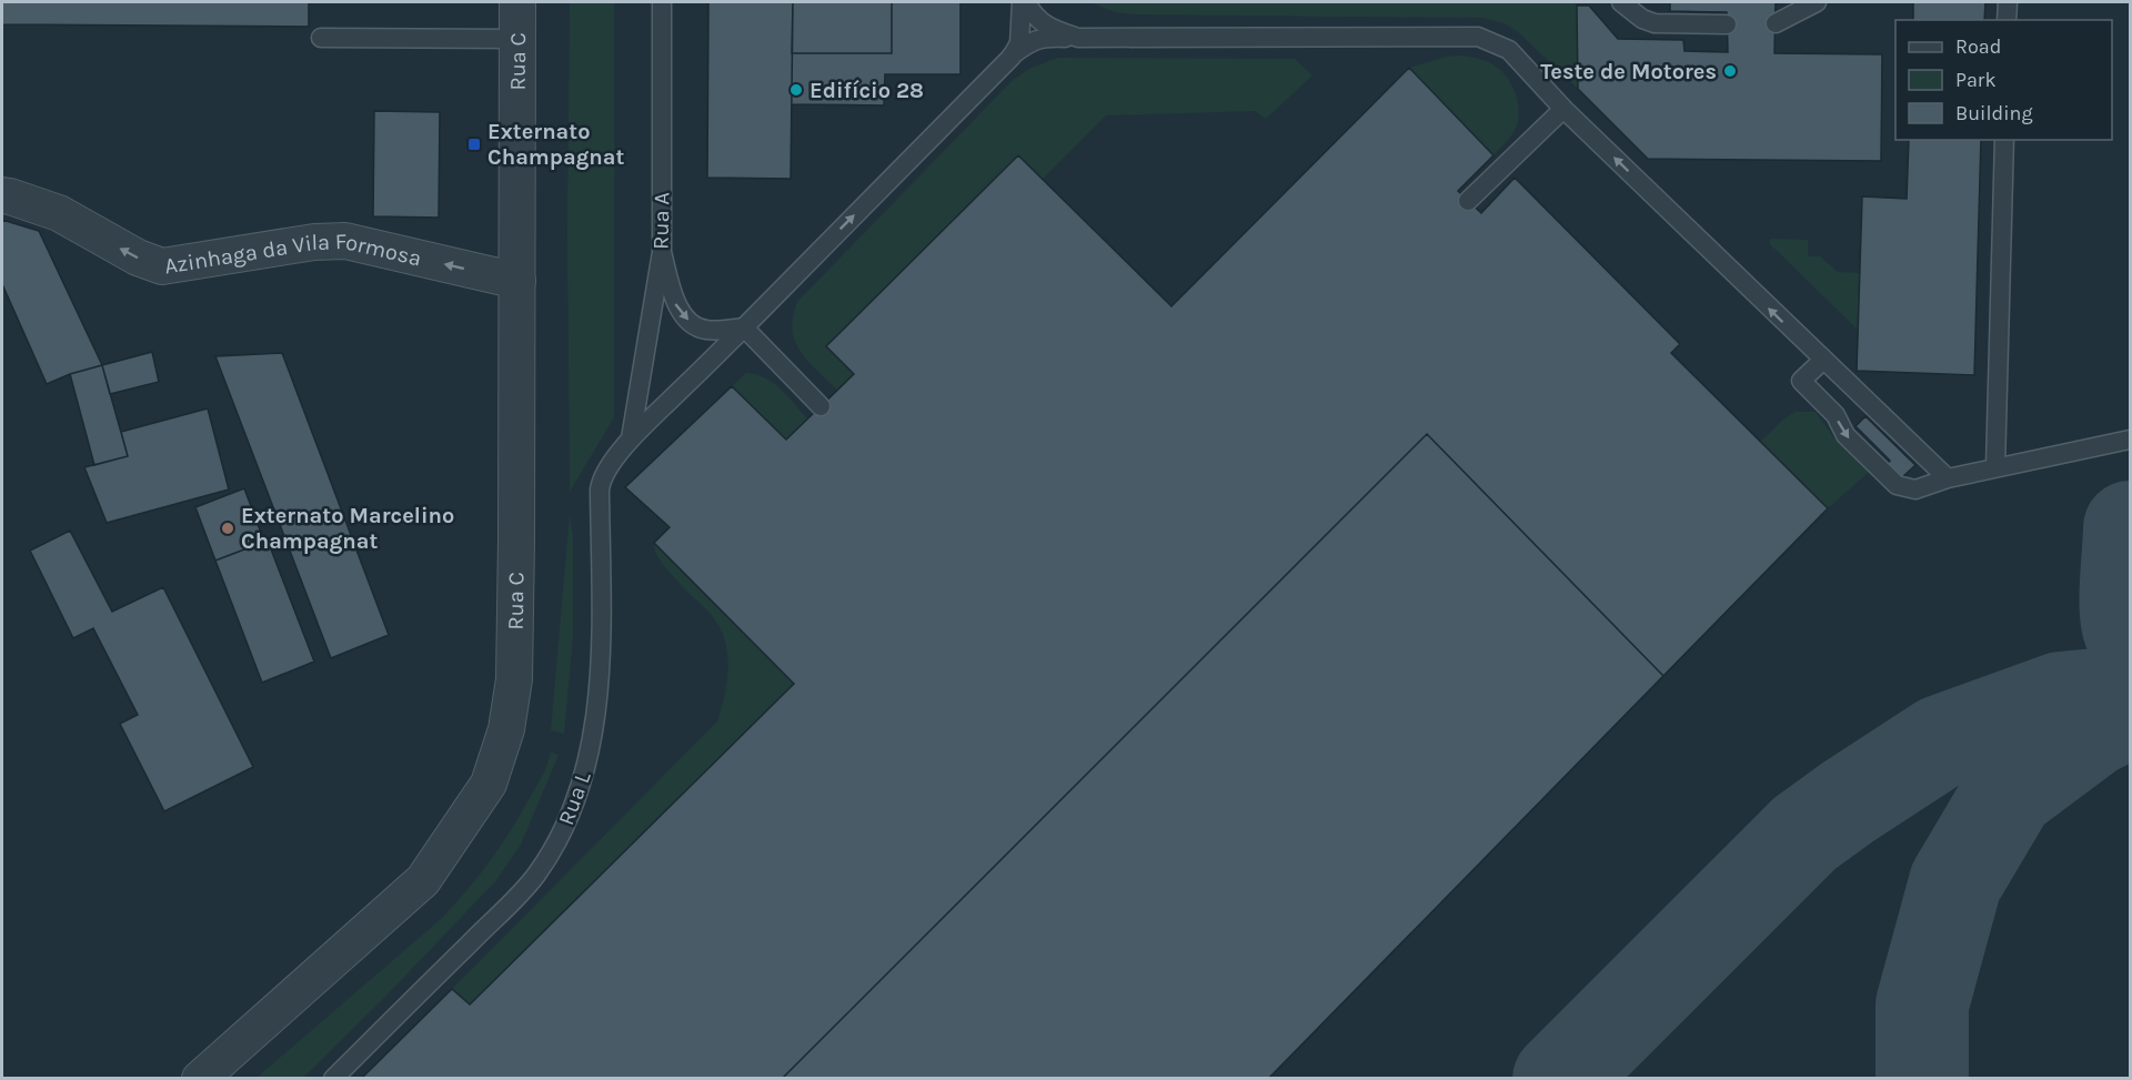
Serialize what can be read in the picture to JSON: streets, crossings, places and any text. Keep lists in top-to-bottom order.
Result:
{
  "streets": {
    "street": ["Rua C", "Azinhaga da Vila Formosa"],
    "lane": ["Rua A", "Rua L"]
  },
  "crossings": [
    ["Rua C", "Azinhaga da Vila Formosa"],
    ["Rua A", "Rua L"]
  ],
  "one_way": ["Azinhaga da Vila Formosa"],
  "places": {
    "other": ["Teste de Motores", "Edifício 28", "Externato Marcelino Champagnat"],
    "transit": ["Externato Champagnat"]
  },
  "legend": ["Road", "Park", "Building"]
}
